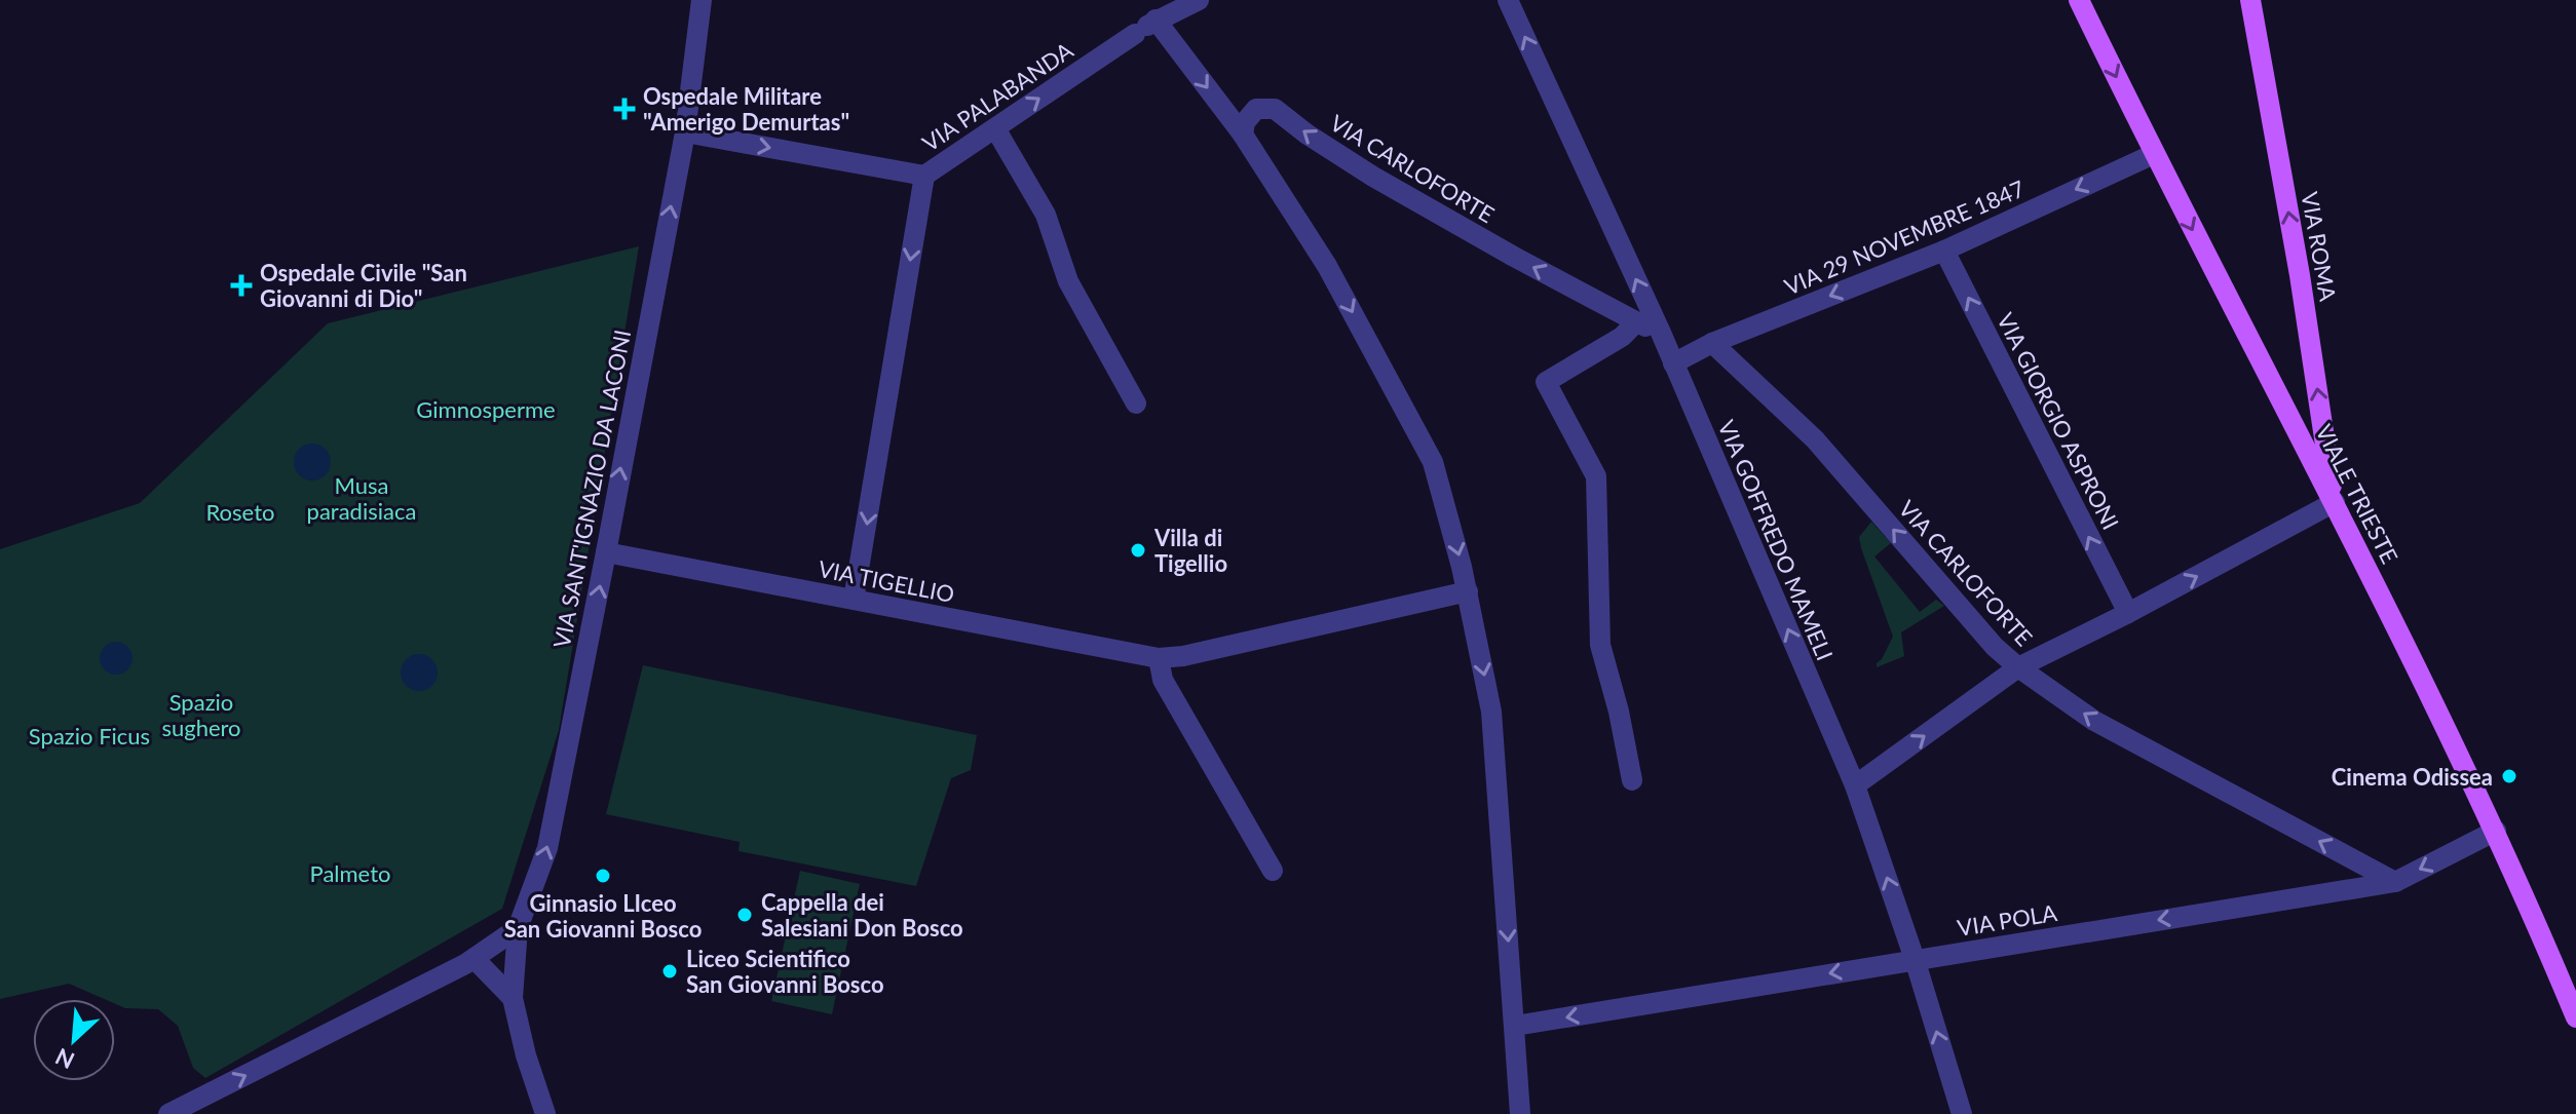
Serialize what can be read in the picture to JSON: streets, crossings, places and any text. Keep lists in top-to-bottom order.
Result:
{
  "streets": {
    "main road": ["VIA ROMA", "VIALE TRIESTE"],
    "street": [
      "VIA PALABANDA",
      "VIA CARLOFORTE",
      "VIA 29 NOVEMBRE 1847",
      "VIA GIORGIO ASPRONI",
      "VIA SANT'IGNAZIO DA LACONI",
      "VIA GOFFREDO MAMELI",
      "VIA TIGELLIO",
      "VIA POLA"
    ]
  },
  "crossings": [
    ["VIA PALABANDA", "VIA SANT'IGNAZIO DA LACONI"],
    ["VIA CARLOFORTE", "VIA 29 NOVEMBRE 1847"],
    ["VIA CARLOFORTE", "VIA GOFFREDO MAMELI"],
    ["VIA CARLOFORTE", "VIA POLA"],
    ["VIA 29 NOVEMBRE 1847", "VIA GIORGIO ASPRONI"],
    ["VIA 29 NOVEMBRE 1847", "VIALE TRIESTE"],
    ["VIA 29 NOVEMBRE 1847", "VIA GOFFREDO MAMELI"],
    ["VIA ROMA", "VIALE TRIESTE"],
    ["VIA SANT'IGNAZIO DA LACONI", "VIA TIGELLIO"],
    ["VIALE TRIESTE", "VIA POLA"],
    ["VIA GOFFREDO MAMELI", "VIA POLA"]
  ],
  "one_way": [
    "VIA PALABANDA",
    "VIA CARLOFORTE",
    "VIA 29 NOVEMBRE 1847",
    "VIA ROMA",
    "VIA GIORGIO ASPRONI",
    "VIA SANT'IGNAZIO DA LACONI",
    "VIALE TRIESTE",
    "VIA GOFFREDO MAMELI",
    "VIA POLA"
  ],
  "parks": [
    "Gimnosperme",
    "Musa paradisiaca",
    "Roseto",
    "Spazio sughero",
    "Spazio Ficus",
    "Palmeto"
  ],
  "places": {
    "health": ["Ospedale Militare \"Amerigo Demurtas\"", "Ospedale Civile \"San Giovanni di Dio\""],
    "other": [
      "Villa di Tigellio",
      "Cinema Odissea",
      "Ginnasio LIceo San Giovanni Bosco",
      "Cappella dei Salesiani Don Bosco",
      "Liceo Scientifico San Giovanni Bosco"
    ]
  },
  "north": "bottom left"
}
